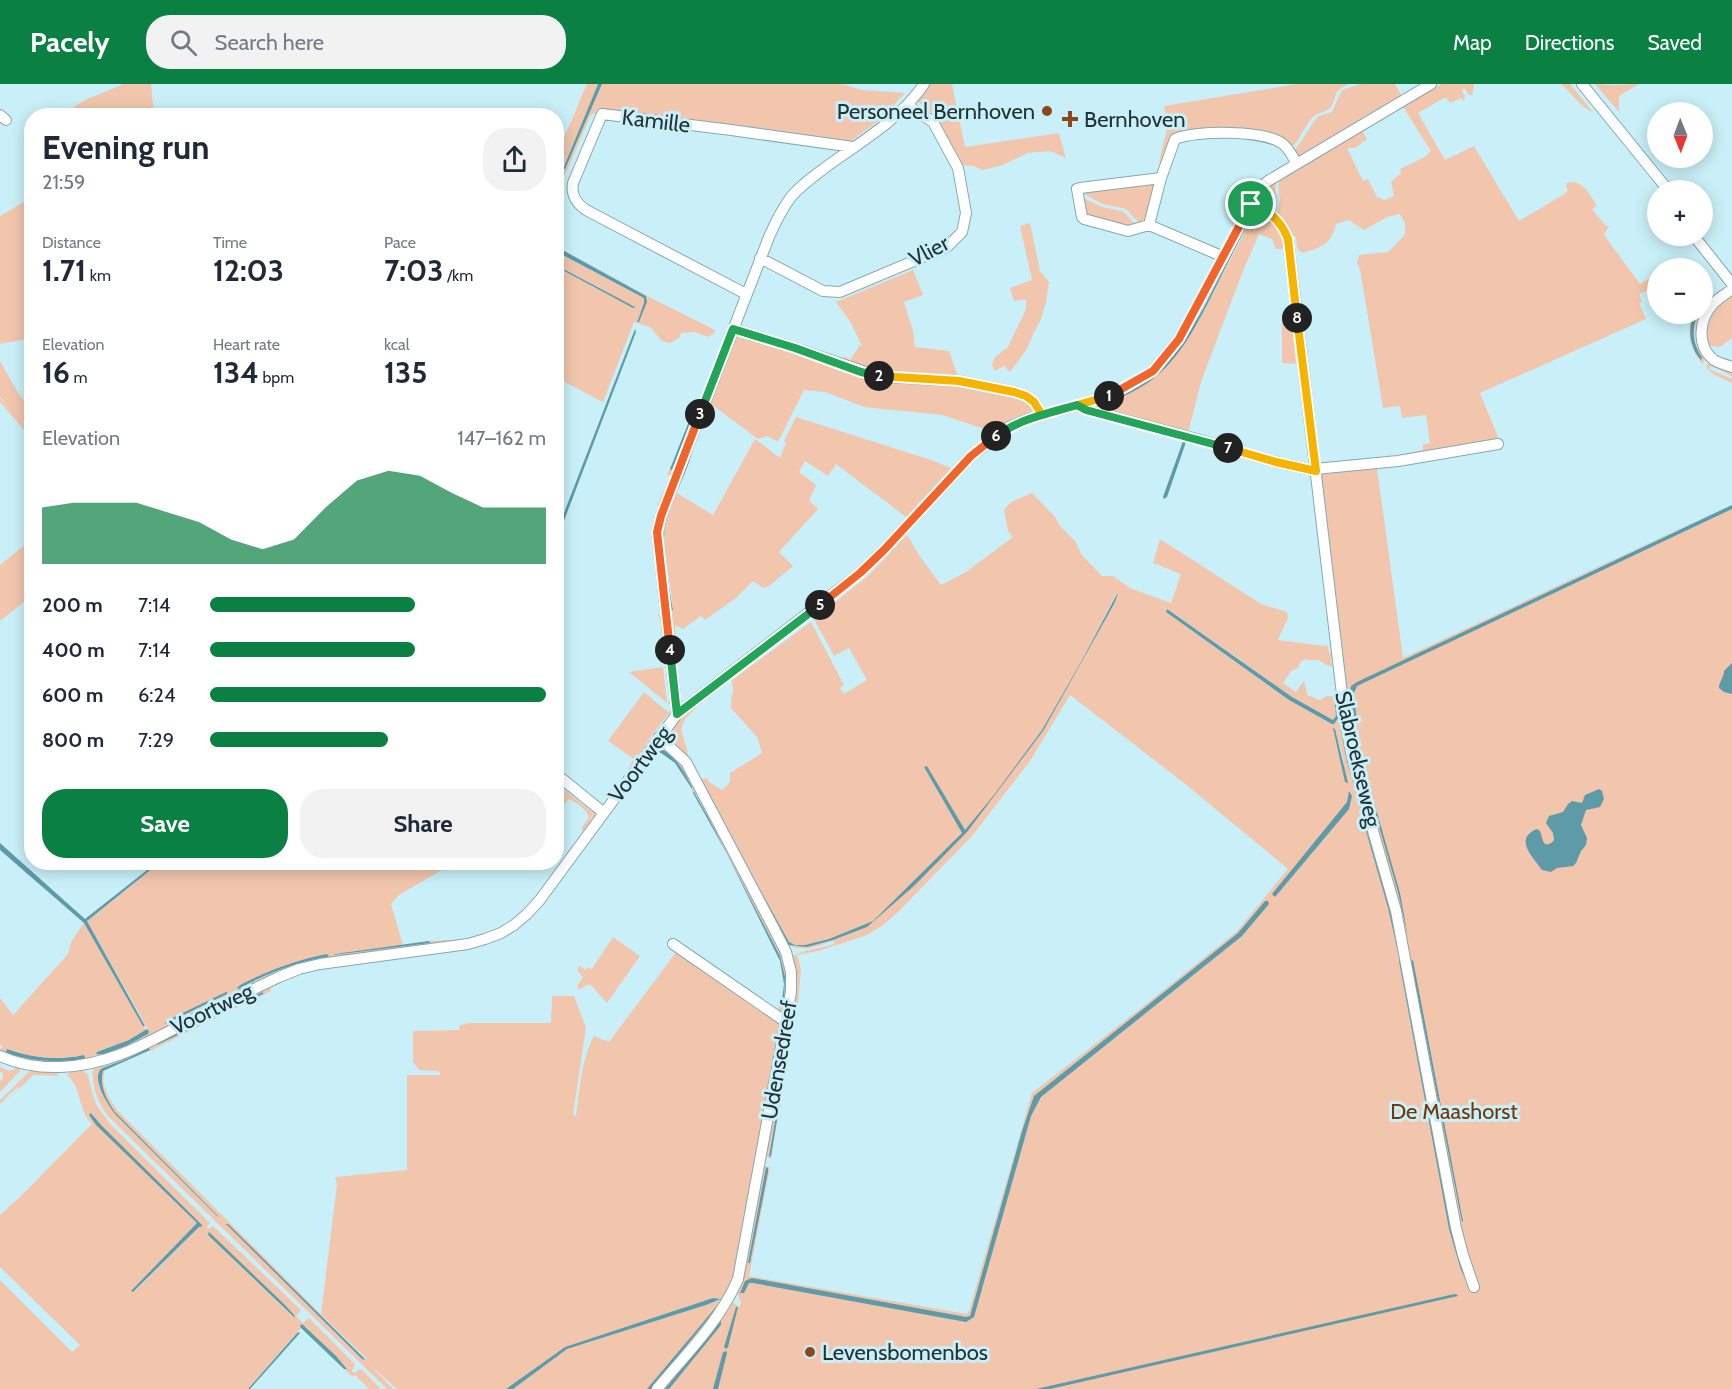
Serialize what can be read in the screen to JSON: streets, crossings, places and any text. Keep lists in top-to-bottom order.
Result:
{
  "streets": {
    "street": [
      "Kamille",
      "Vlier",
      "Slabroekseweg",
      "Voortweg",
      "Udensedreef"
    ]
  },
  "crossings": [
    ["Slabroekseweg", "Voortweg"],
    ["Voortweg", "Udensedreef"]
  ],
  "parks": ["De Maashorst"],
  "places": {
    "other": ["Personeel Bernhoven", "Levensbomenbos"],
    "health": ["Bernhoven"]
  },
  "north": "bottom",
  "page": {
    "header": "Pacely",
    "search": "Search here",
    "nav": ["Map", "Directions", "Saved"],
    "map_buttons": ["+", "−"],
    "heading": ["Evening run", "21:59"],
    "stats": [
      ["Distance", "1.71 km"],
      ["Time", "12:03"],
      ["Pace", "7:03 /km"],
      ["Elevation", "16 m"],
      ["Heart rate", "134 bpm"],
      ["kcal", "135"]
    ],
    "pins": [
      "8",
      "2",
      "1",
      "3",
      "6",
      "7",
      "5",
      "4"
    ],
    "chart": ["Elevation", "147–162 m"],
    "list": [
      {
        "name": "200 m",
        "note": "7:14"
      },
      {
        "name": "400 m",
        "note": "7:14"
      },
      {
        "name": "600 m",
        "note": "6:24"
      },
      {
        "name": "800 m",
        "note": "7:29"
      }
    ],
    "buttons": ["Save", "Share"]
  }
}
